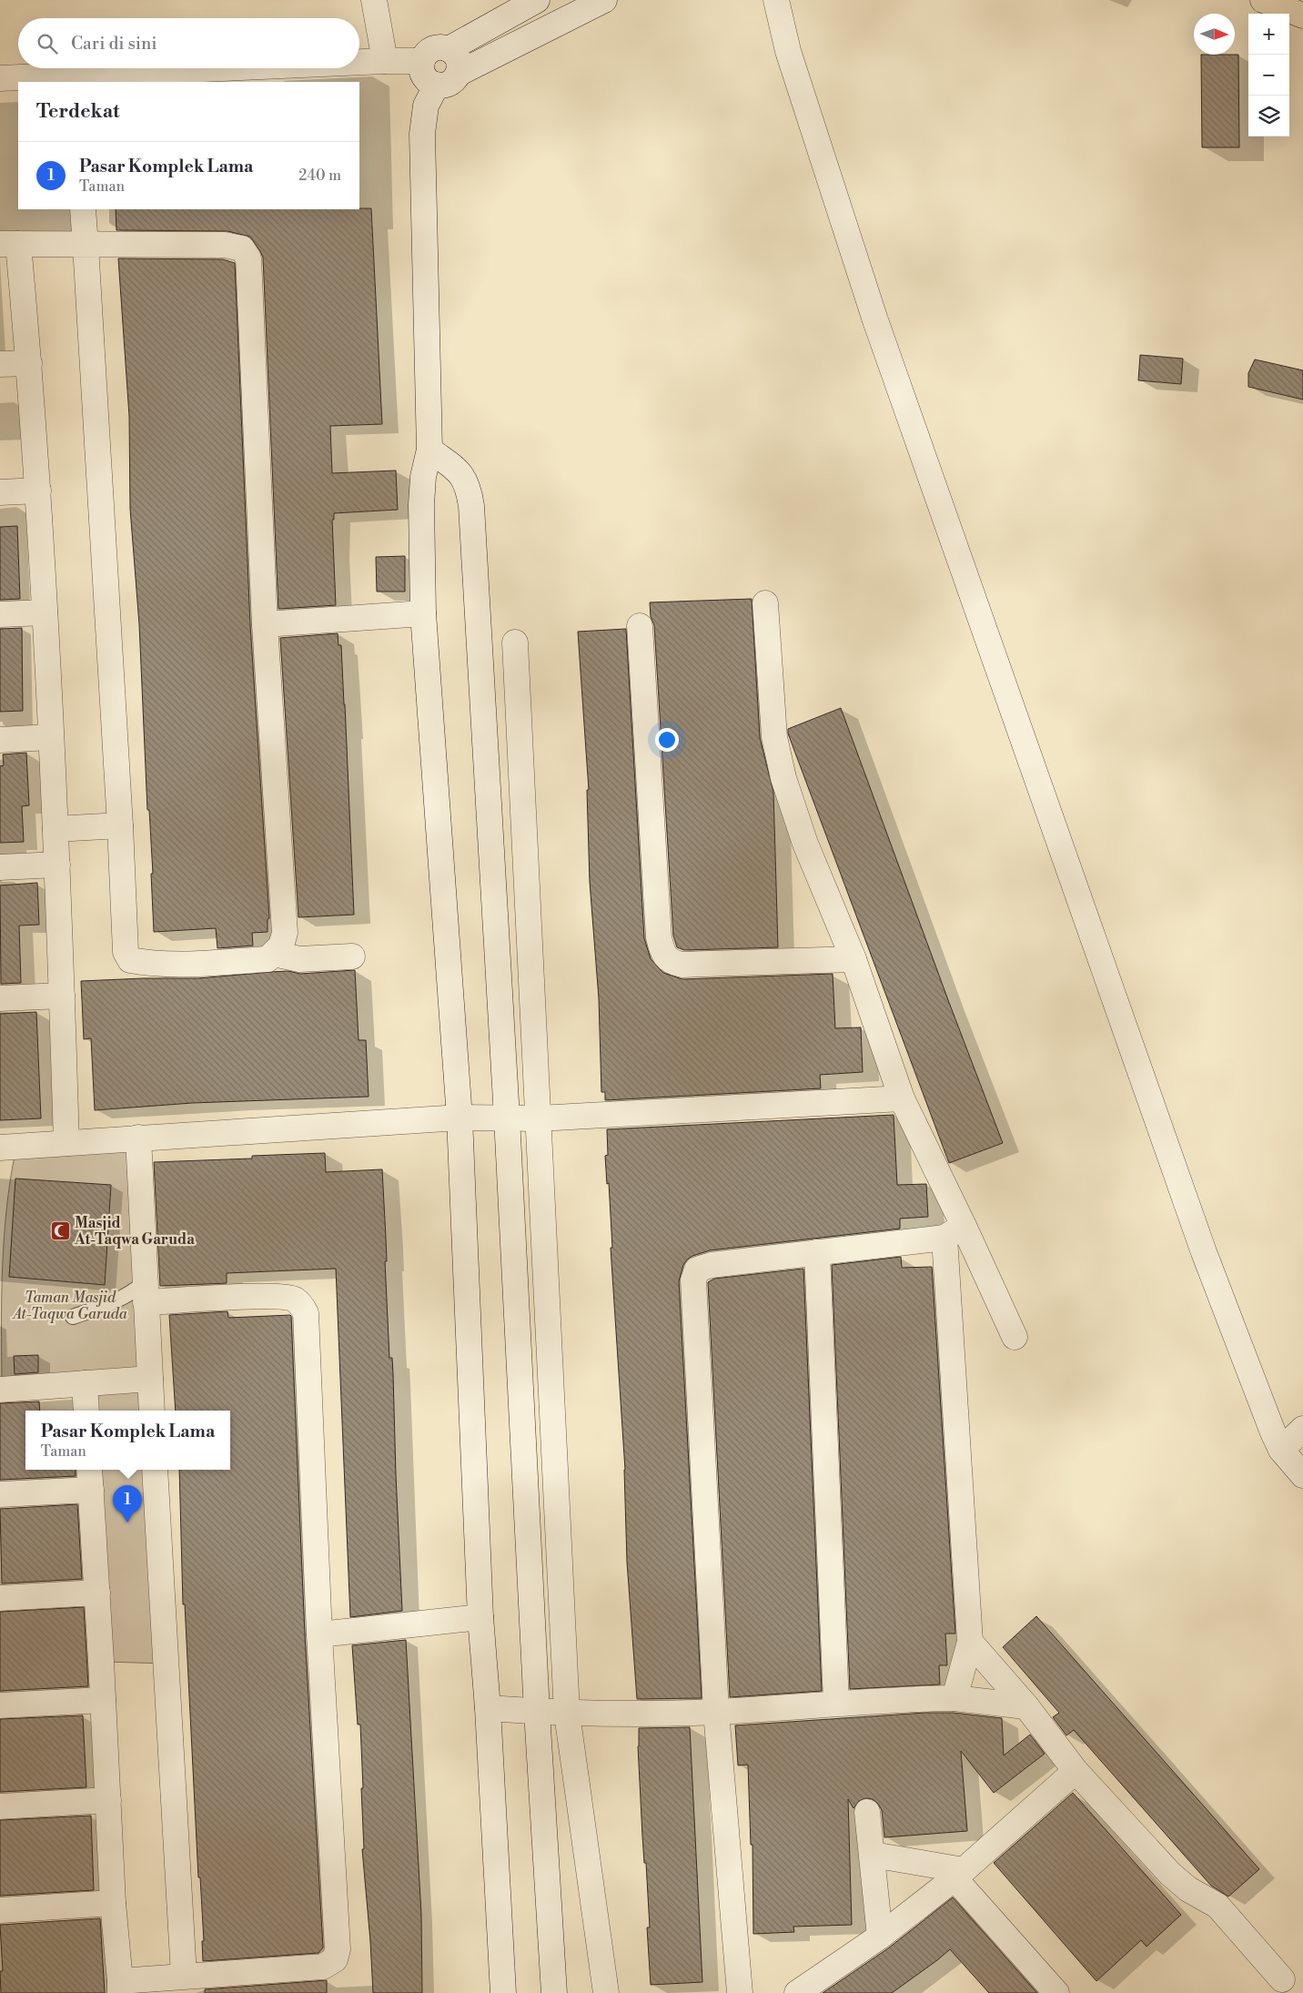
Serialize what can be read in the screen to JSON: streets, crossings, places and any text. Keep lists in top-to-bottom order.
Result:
{
  "parks": ["Taman Masjid At-Taqwa Garuda"],
  "places": {
    "mosque": ["Masjid At-Taqwa Garuda"]
  },
  "north": "right",
  "page": {
    "map_buttons": ["+", "−"],
    "search": "Cari di sini",
    "heading": "Terdekat",
    "list": [
      {
        "mark": "1",
        "name": "Pasar Komplek Lama",
        "note": "Taman",
        "value": "240 m"
      }
    ],
    "popup": ["Pasar Komplek Lama", "Taman"],
    "pins": "1"
  }
}
